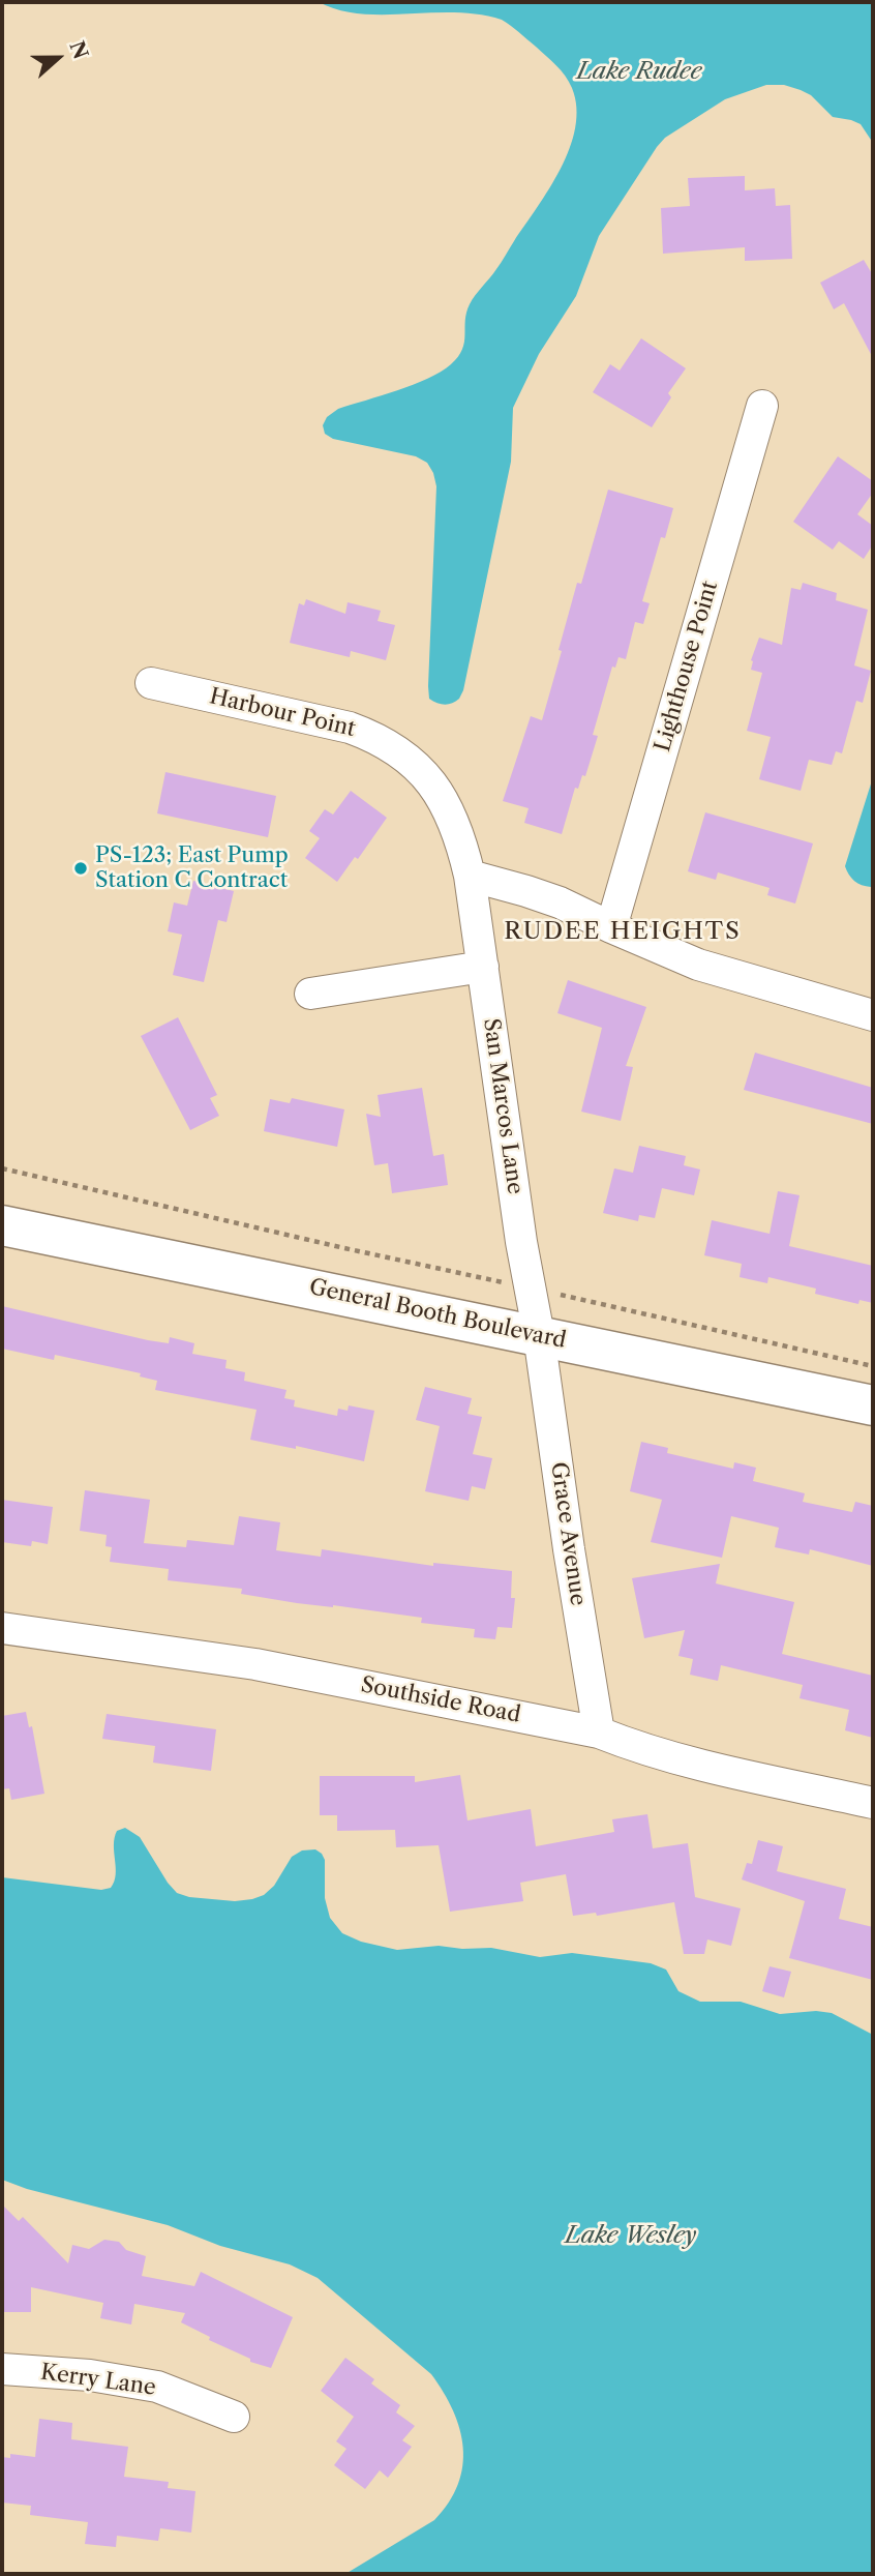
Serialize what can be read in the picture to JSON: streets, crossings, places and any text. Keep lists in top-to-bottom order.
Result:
{
  "streets": {
    "highway": ["General Booth Boulevard"],
    "street": [
      "Lighthouse Point",
      "Harbour Point",
      "San Marcos Lane",
      "Grace Avenue",
      "Southside Road",
      "Kerry Lane"
    ]
  },
  "crossings": [
    ["Harbour Point", "San Marcos Lane"],
    ["San Marcos Lane", "General Booth Boulevard"],
    ["San Marcos Lane", "Grace Avenue"],
    ["General Booth Boulevard", "Grace Avenue"],
    ["Grace Avenue", "Southside Road"]
  ],
  "districts": ["RUDEE HEIGHTS"],
  "water": ["Lake Rudee", "Lake Wesley"],
  "places": ["PS-123; East Pump Station C Contract"],
  "north": "right"
}
